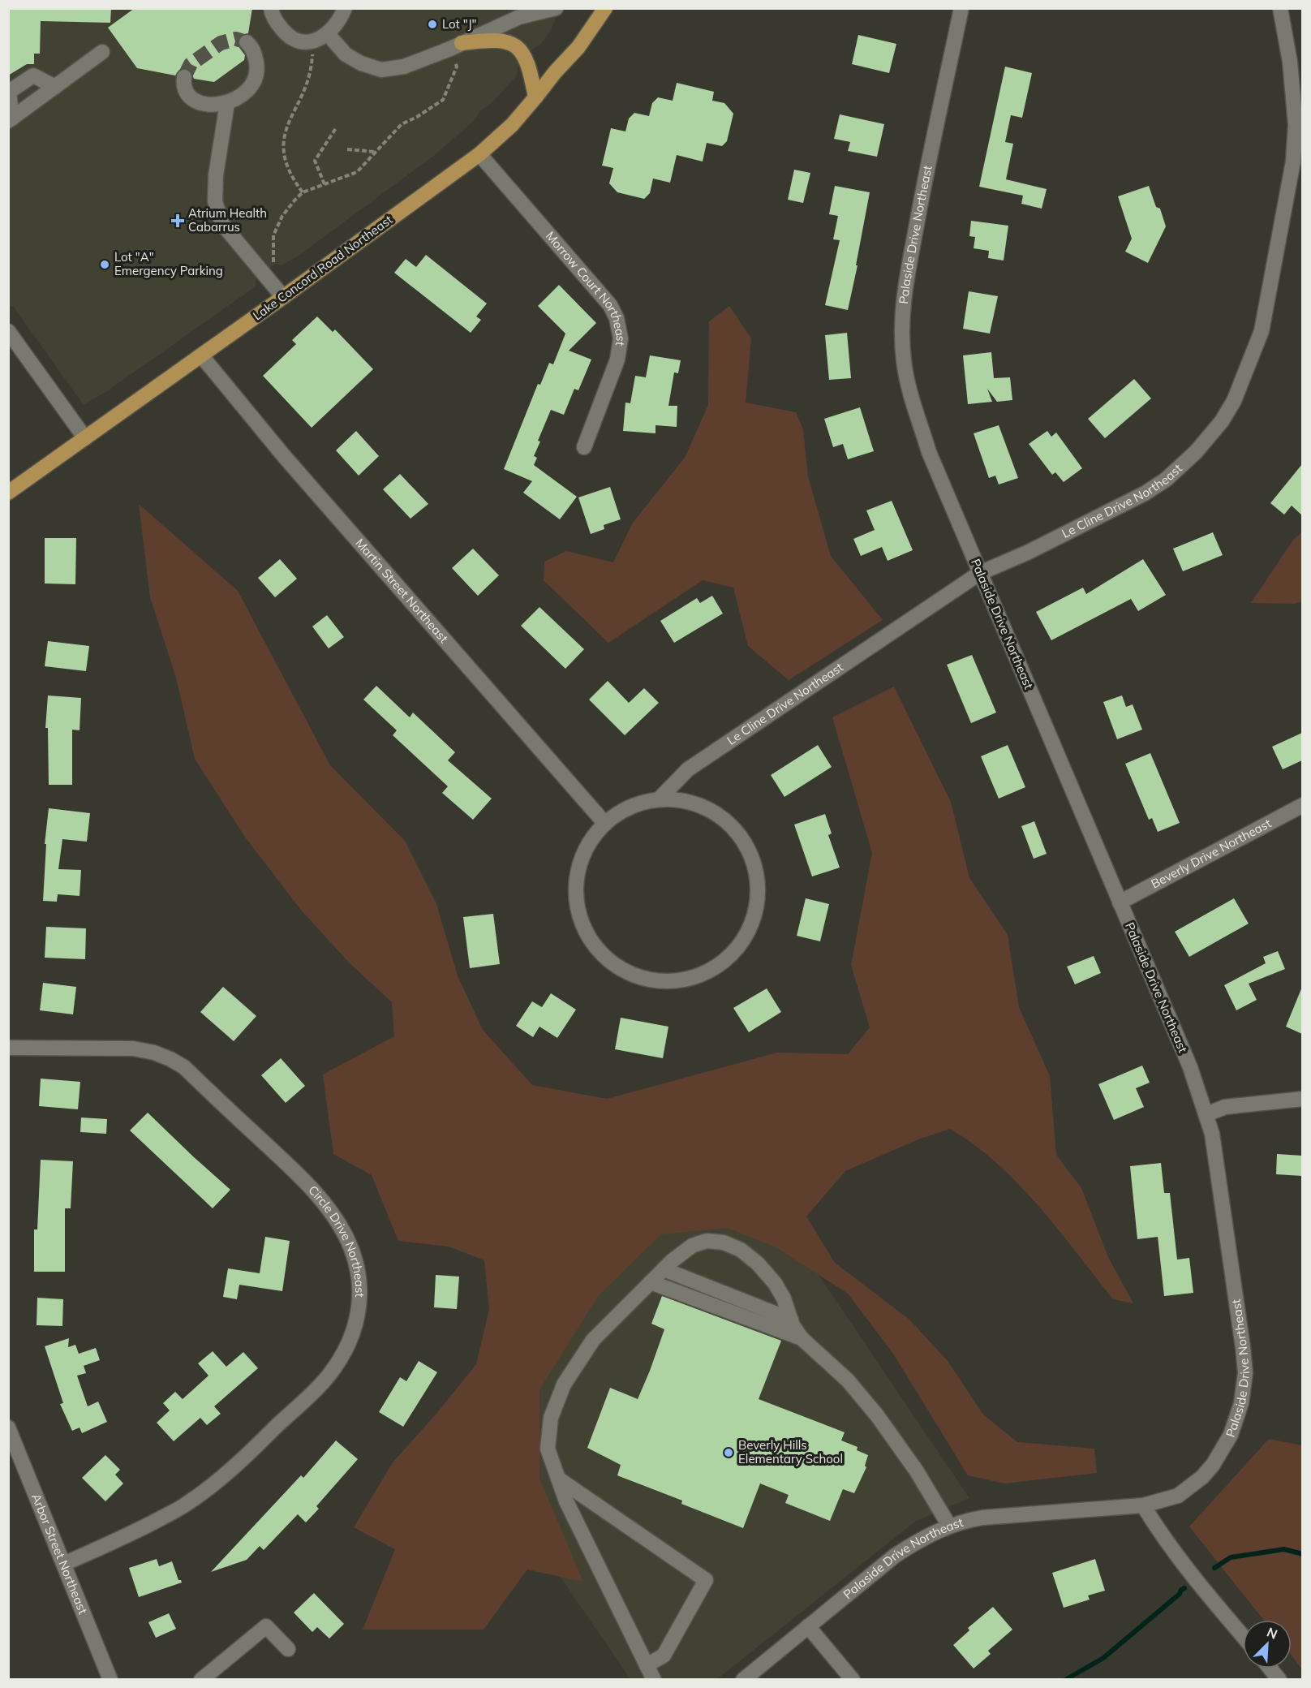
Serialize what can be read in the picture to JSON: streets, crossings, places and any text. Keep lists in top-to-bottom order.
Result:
{
  "streets": {
    "main road": ["Lake Concord Road Northeast"],
    "street": [
      "Palaside Drive Northeast",
      "Morrow Court Northeast",
      "Le Cline Drive Northeast",
      "Martin Street Northeast",
      "Beverly Drive Northeast",
      "Circle Drive Northeast",
      "Arbor Street Northeast"
    ]
  },
  "crossings": [
    ["Palaside Drive Northeast", "Le Cline Drive Northeast"],
    ["Palaside Drive Northeast", "Beverly Drive Northeast"],
    ["Lake Concord Road Northeast", "Morrow Court Northeast"],
    ["Lake Concord Road Northeast", "Martin Street Northeast"],
    ["Circle Drive Northeast", "Arbor Street Northeast"]
  ],
  "places": {
    "other": ["Lot \"J\"", "Lot \"A\" Emergency Parking", "Beverly Hills Elementary School"],
    "health": ["Atrium Health Cabarrus"]
  },
  "north": "top right"
}
